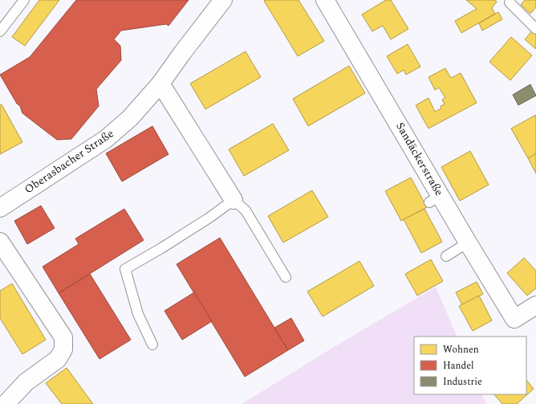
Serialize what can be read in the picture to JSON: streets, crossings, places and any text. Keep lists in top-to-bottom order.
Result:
{
  "streets": {
    "street": ["Sandäckerstraße", "Oberasbacher Straße"]
  },
  "legend": ["Wohnen", "Handel", "Industrie"]
}
